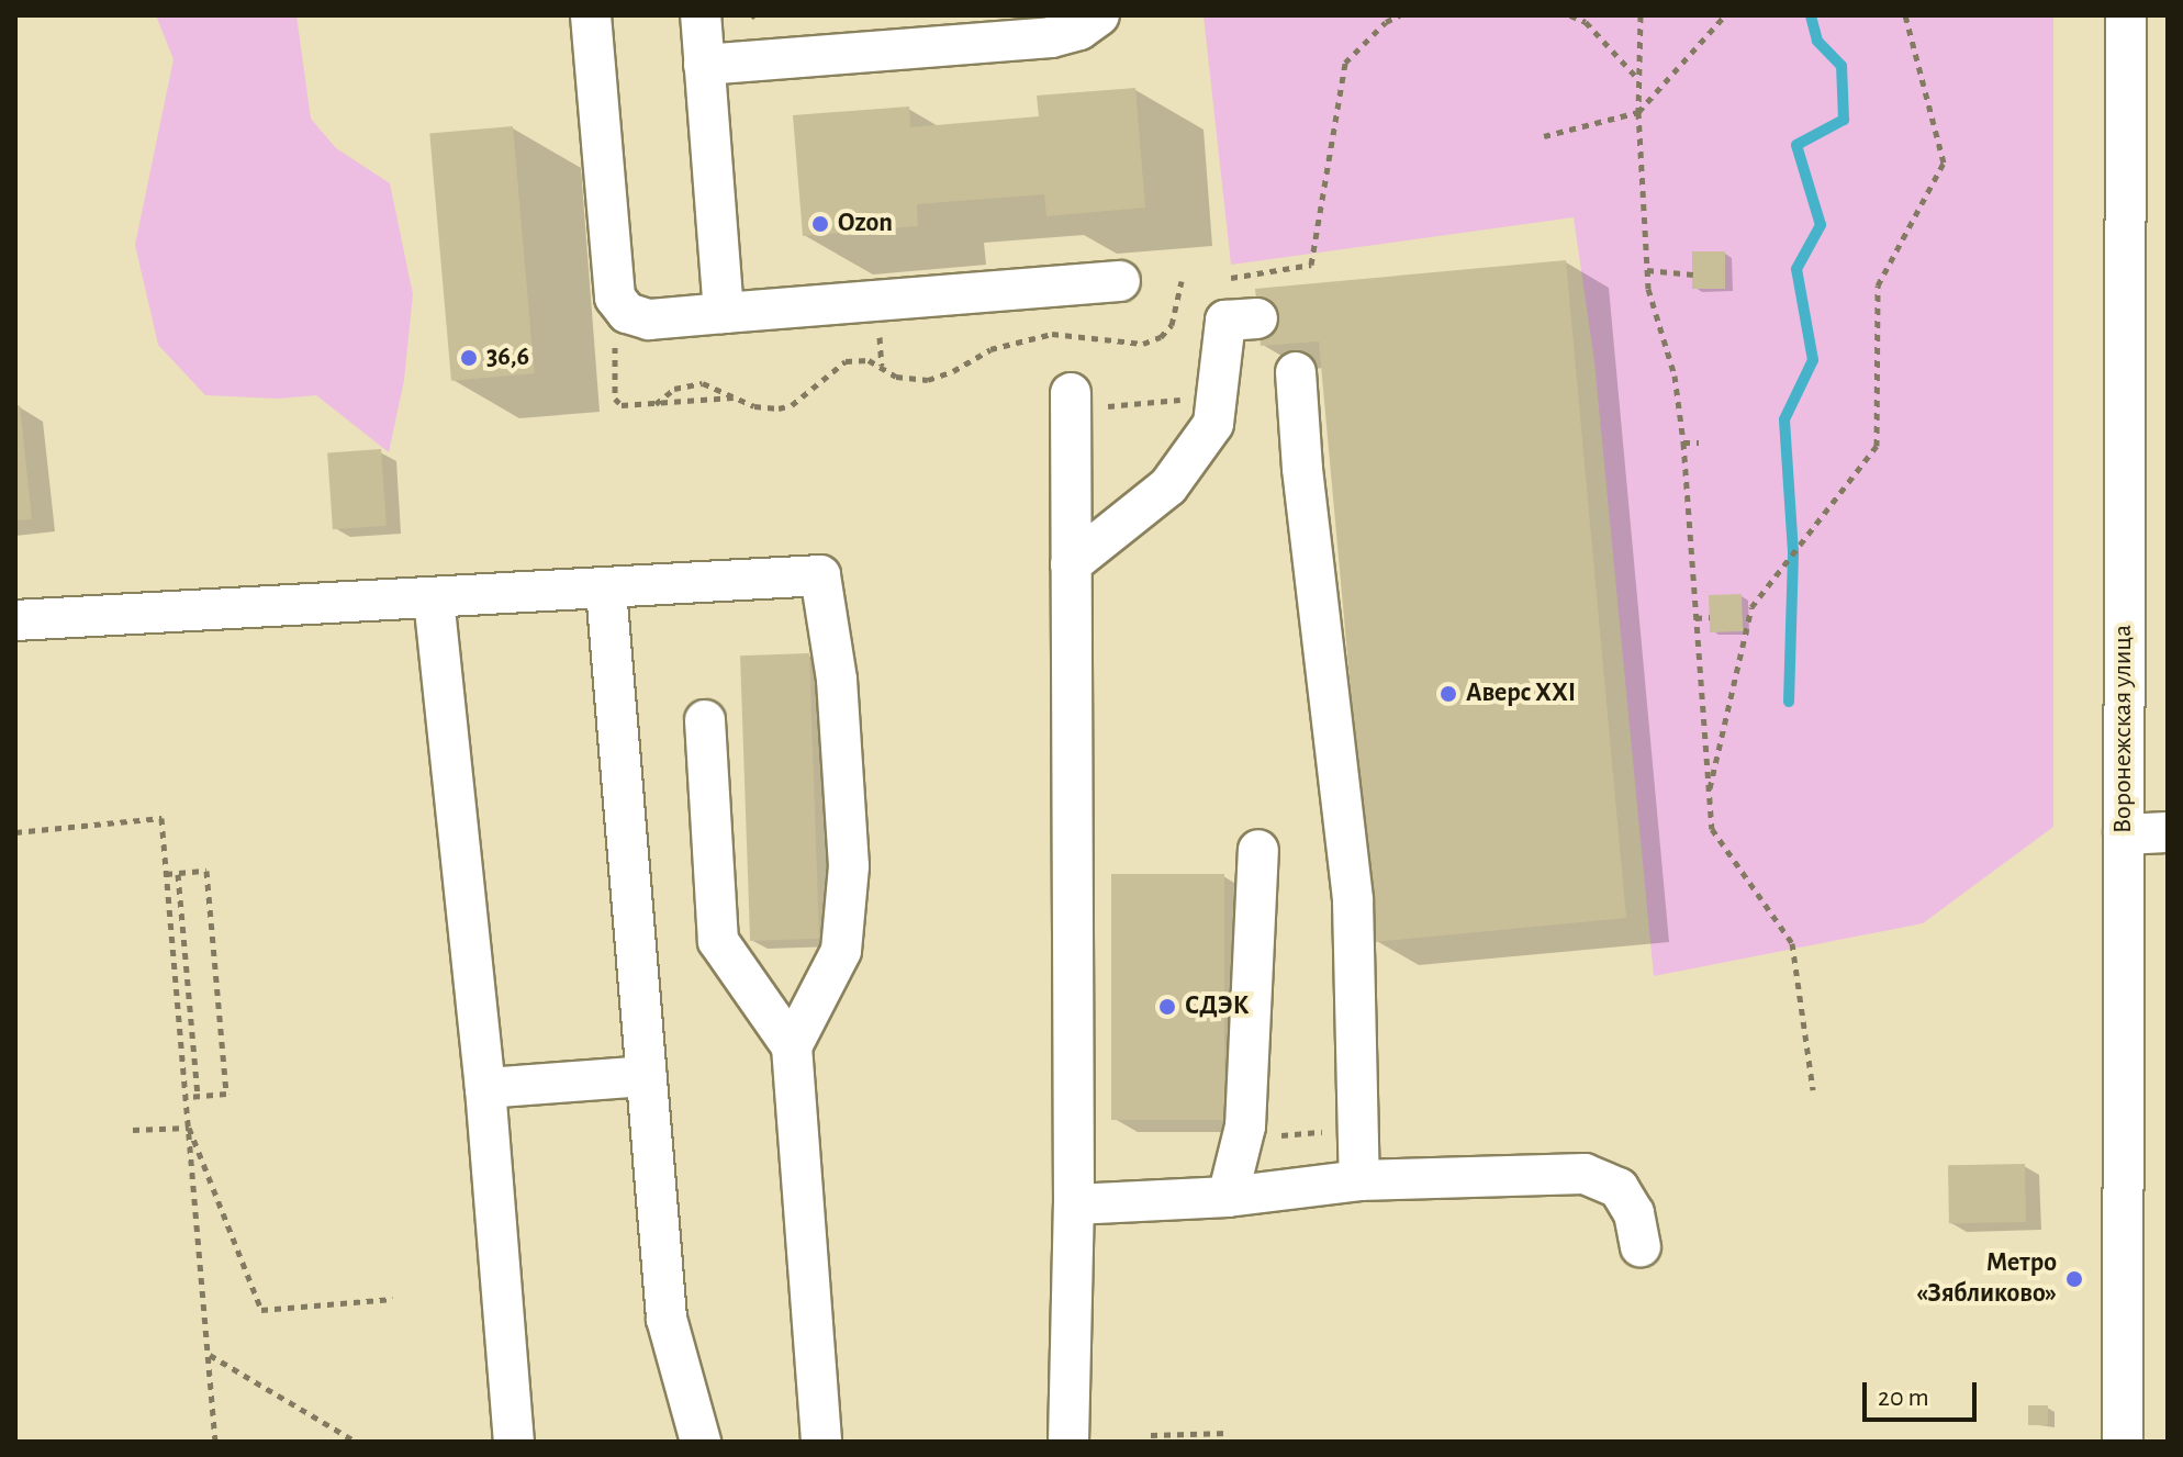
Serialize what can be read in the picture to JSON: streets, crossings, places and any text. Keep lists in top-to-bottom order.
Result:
{
  "streets": {
    "street": ["Воронежская улица"]
  },
  "places": [
    "Ozon",
    "36,6",
    "Аверс XXI",
    "СДЭК",
    "Метро «Зябликово»"
  ],
  "scale_bar": "20 m"
}
